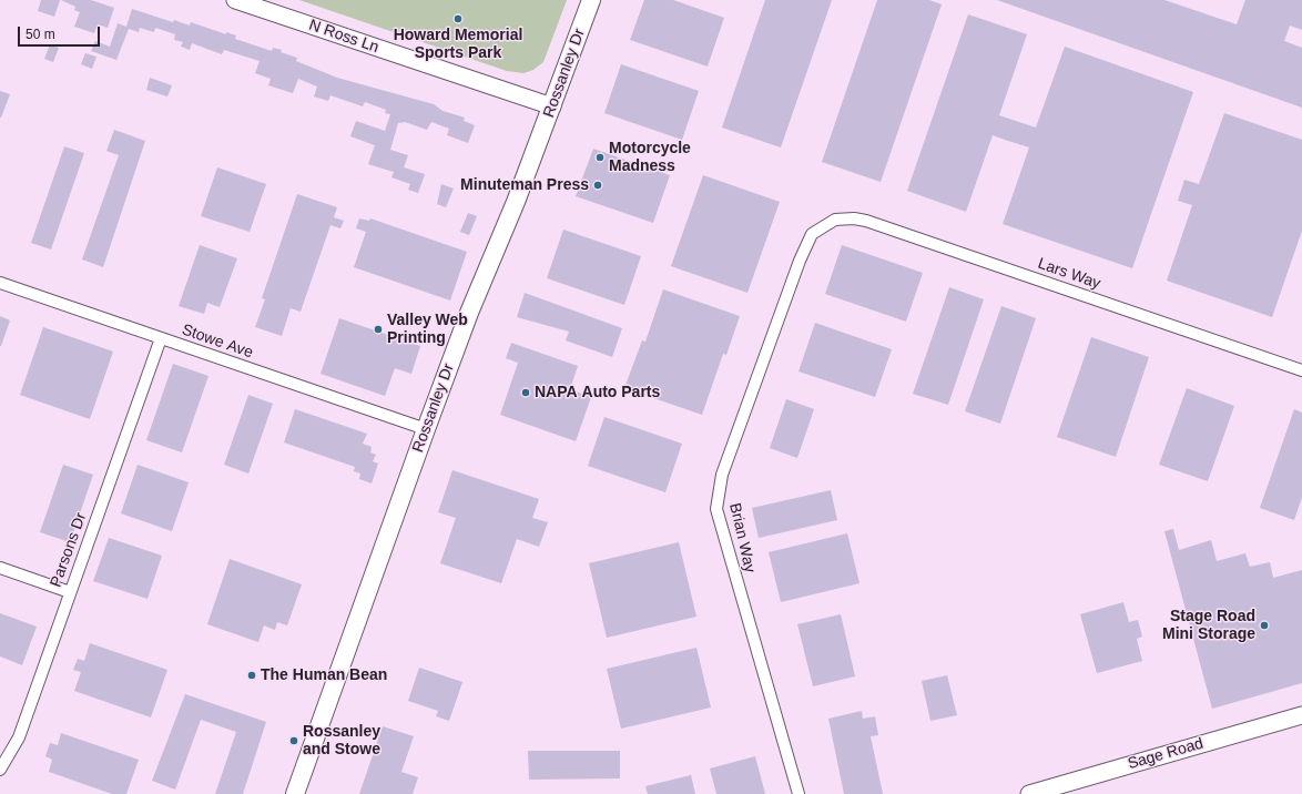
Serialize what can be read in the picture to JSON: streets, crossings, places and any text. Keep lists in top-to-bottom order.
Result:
{
  "streets": {
    "main road": ["N Ross Ln", "Rossanley Dr", "Sage Road"],
    "street": [
      "Lars Way",
      "Stowe Ave",
      "Brian Way",
      "Parsons Dr"
    ]
  },
  "crossings": [
    ["N Ross Ln", "Rossanley Dr"],
    ["Rossanley Dr", "Stowe Ave"],
    ["Lars Way", "Brian Way"],
    ["Stowe Ave", "Parsons Dr"]
  ],
  "places": [
    "Howard Memorial Sports Park",
    "Motorcycle Madness",
    "Minuteman Press",
    "Valley Web Printing",
    "NAPA Auto Parts",
    "Stage Road Mini Storage",
    "The Human Bean",
    "Rossanley and Stowe"
  ],
  "scale_bar": "50 m"
}
